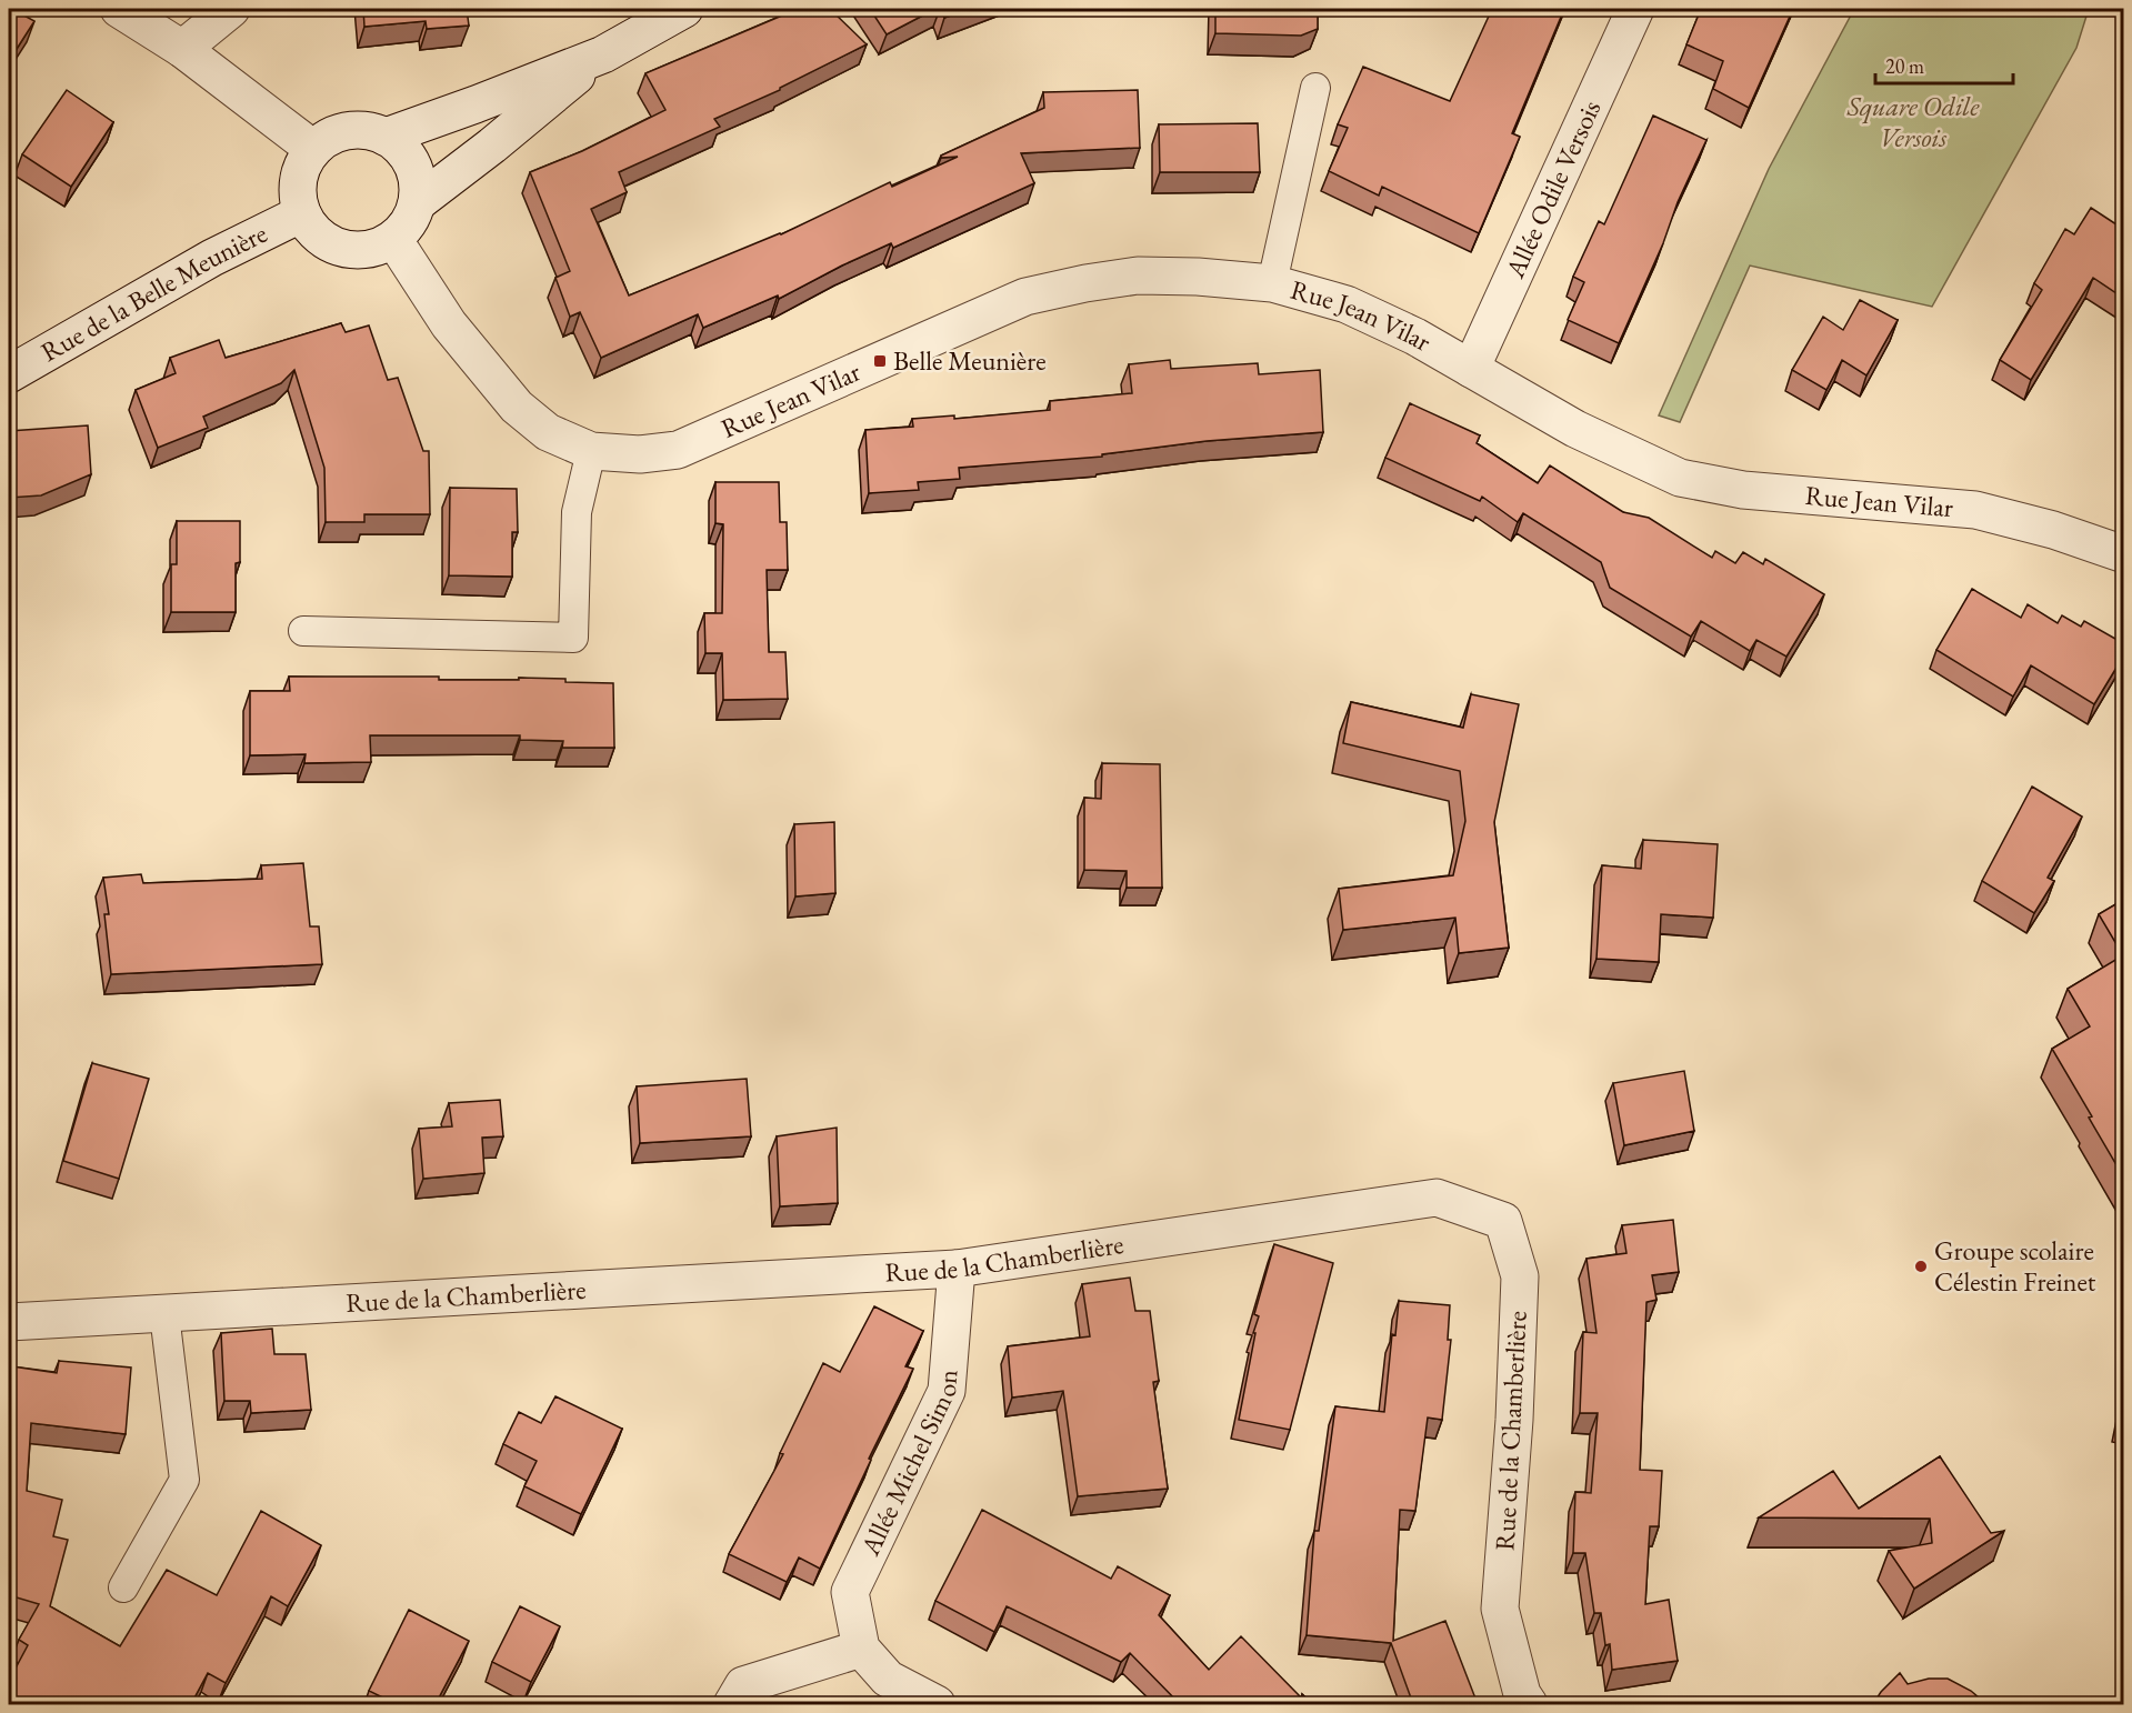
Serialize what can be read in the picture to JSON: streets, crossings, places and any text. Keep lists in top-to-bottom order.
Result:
{
  "streets": {
    "street": [
      "Allée Odile Versois",
      "Rue de la Belle Meunière",
      "Rue Jean Vilar",
      "Rue de la Chamberlière",
      "Allée Michel Simon"
    ]
  },
  "crossings": [
    ["Allée Odile Versois", "Rue Jean Vilar"],
    ["Rue de la Belle Meunière", "Rue Jean Vilar"],
    ["Rue de la Chamberlière", "Allée Michel Simon"]
  ],
  "parks": ["Square Odile Versois"],
  "places": {
    "transit": ["Belle Meunière"],
    "other": ["Groupe scolaire Célestin Freinet"]
  },
  "scale_bar": "20 m"
}
